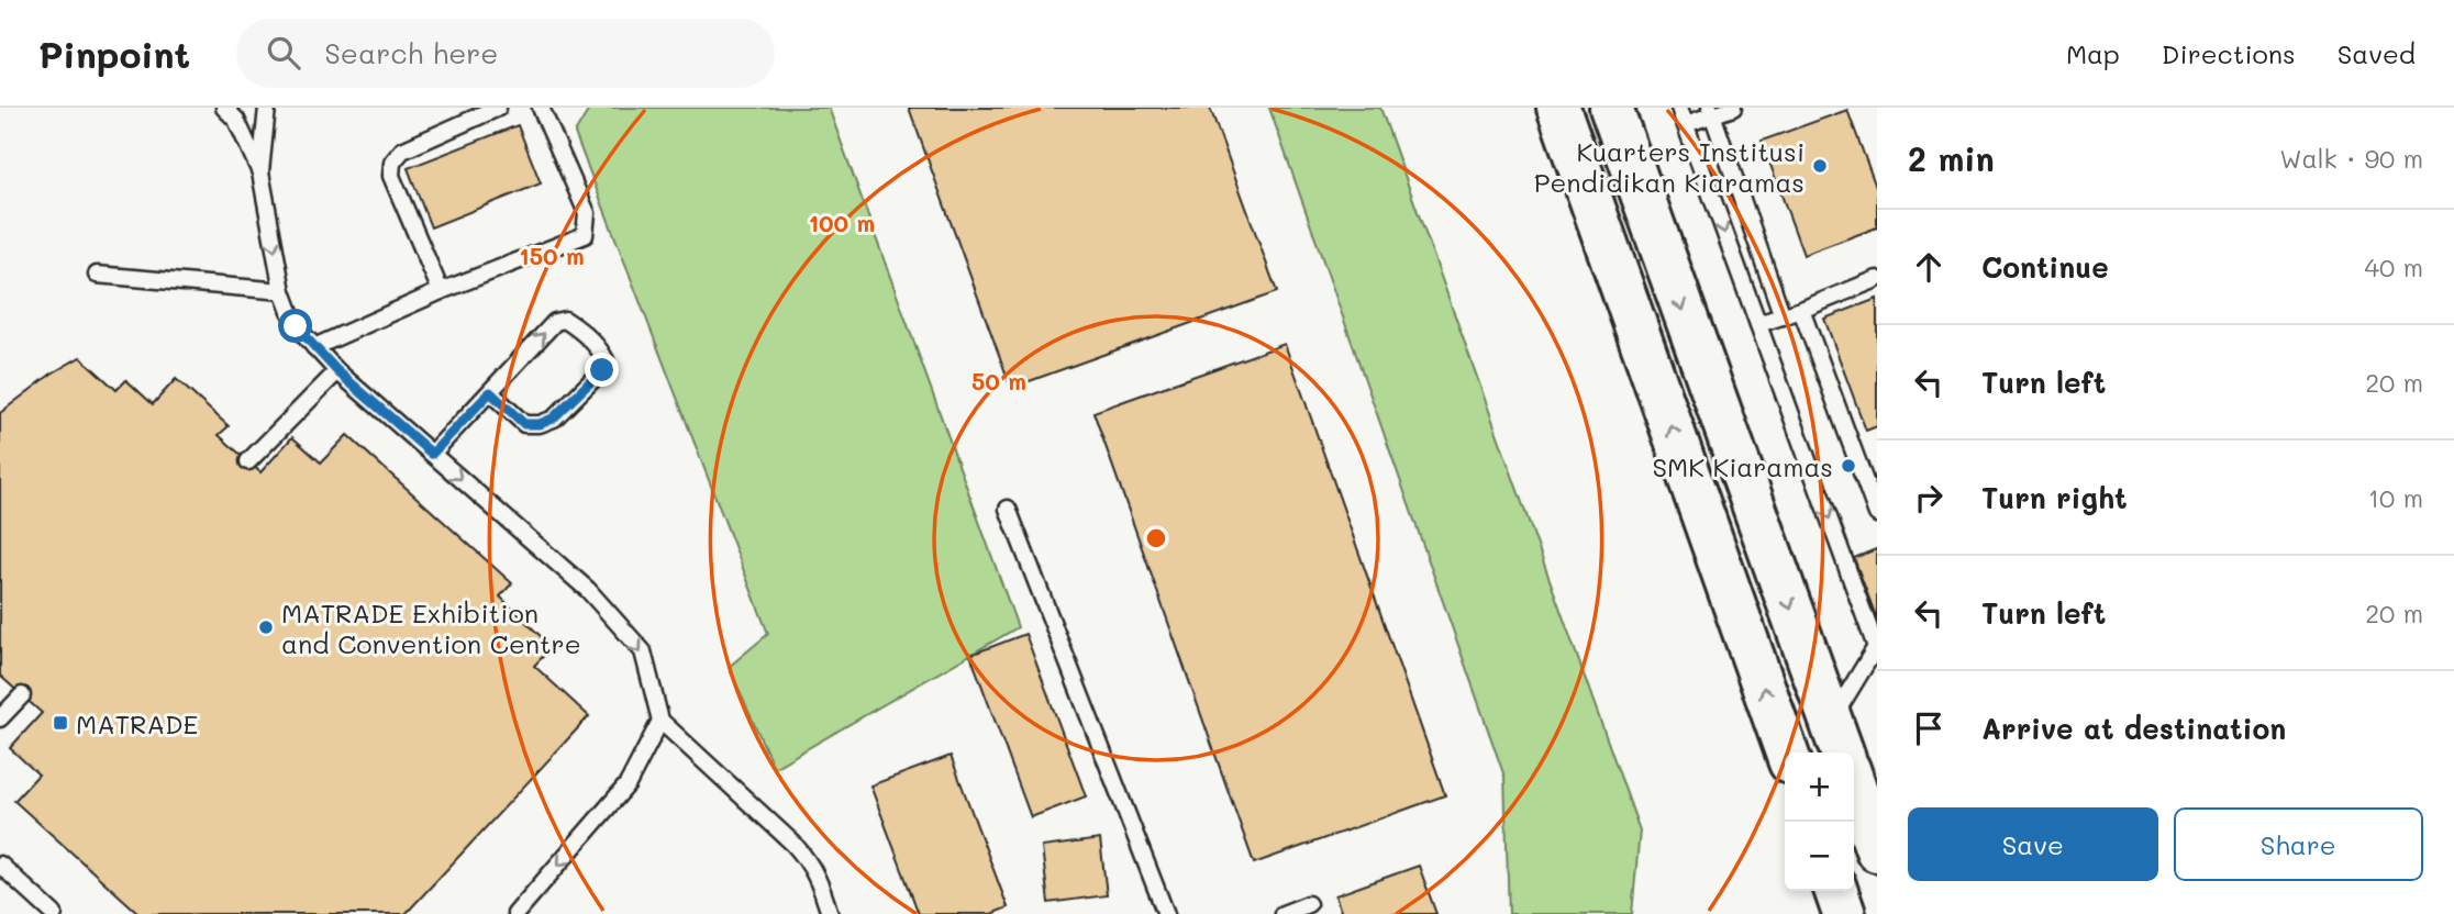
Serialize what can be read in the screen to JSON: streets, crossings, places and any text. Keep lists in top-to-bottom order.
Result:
{
  "places": {
    "other": ["Kuarters Institusi Pendidikan Kiaramas", "SMK Kiaramas", "MATRADE Exhibition and Convention Centre"],
    "transit": ["MATRADE"]
  },
  "page": {
    "header": "Pinpoint",
    "search": "Search here",
    "nav": ["Map", "Directions", "Saved"],
    "heading": ["2 min", "Walk · 90 m"],
    "list": [
      ["Continue", "40 m"],
      ["Turn left", "20 m"],
      ["Turn right", "10 m"],
      ["Turn left", "20 m"],
      "Arrive at destination"
    ],
    "map_buttons": ["+", "−"],
    "buttons": ["Save", "Share"]
  },
  "rings": ["100 m", "150 m", "50 m"]
}
